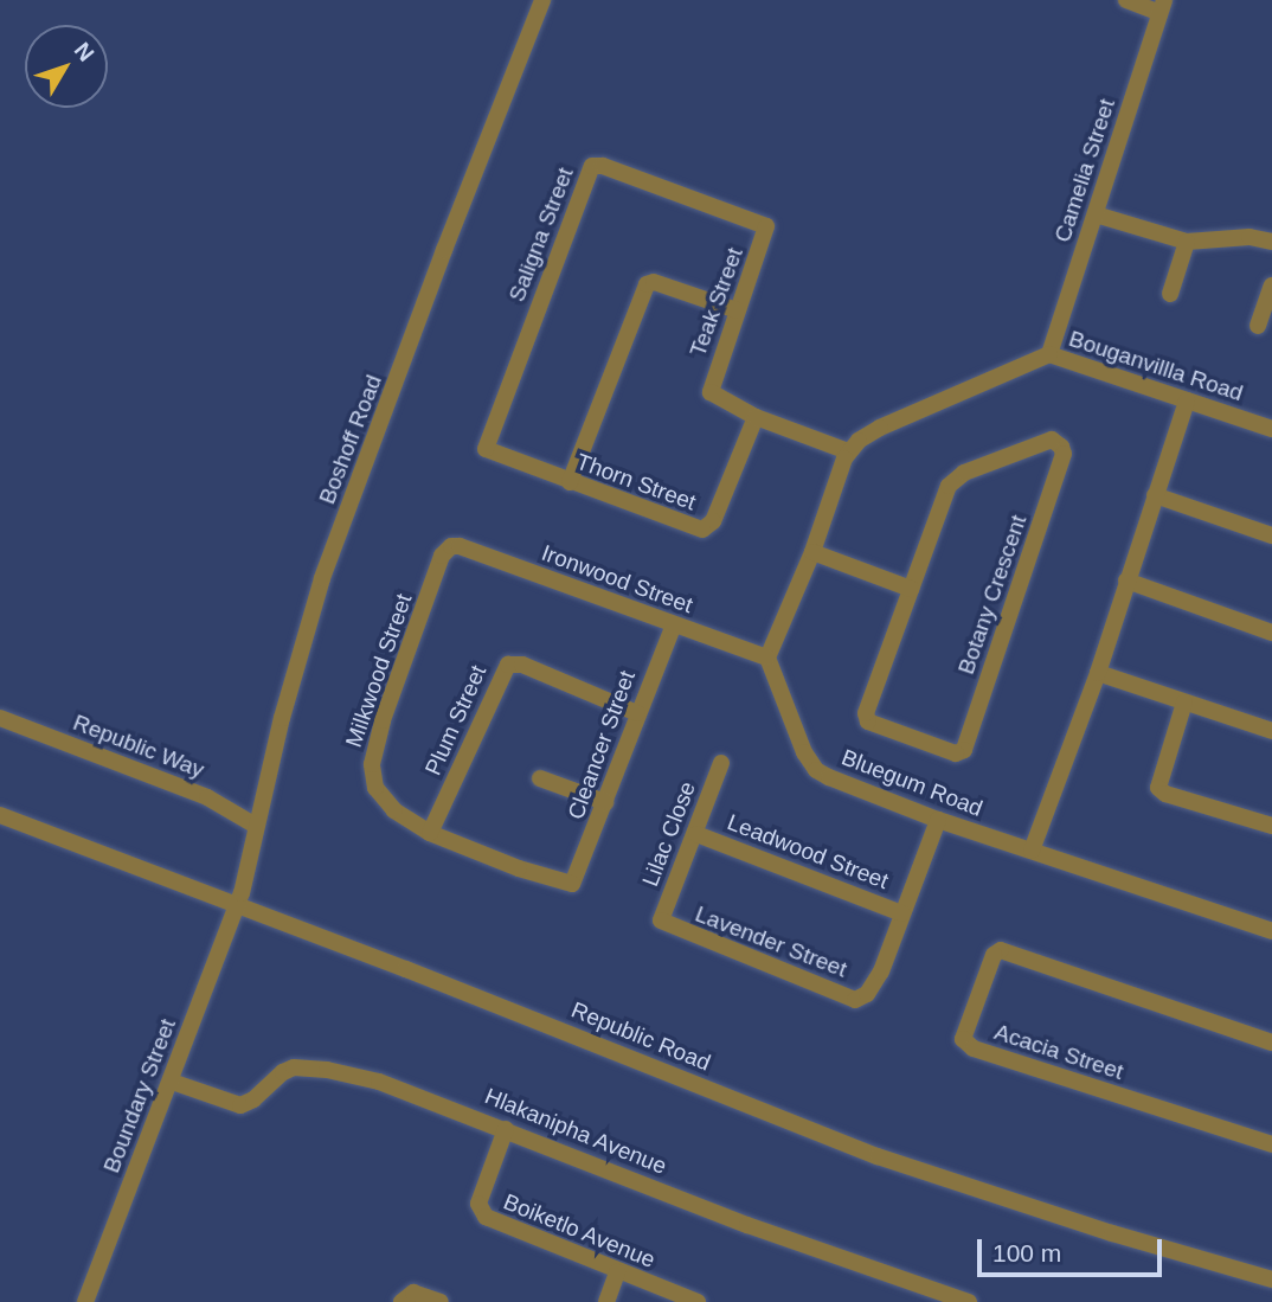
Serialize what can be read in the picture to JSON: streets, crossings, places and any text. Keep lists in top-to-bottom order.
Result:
{
  "streets": {
    "street": [
      "Camelia Street",
      "Saligna Street",
      "Teak Street",
      "Bouganvillla Road",
      "Boshoff Road",
      "Thorn Street",
      "Ironwood Street",
      "Botany Crescent",
      "Milkwood Street",
      "Plum Street",
      "Cleancer Street",
      "Republic Way",
      "Bluegum Road",
      "Lilac Close",
      "Leadwood Street",
      "Lavender Street",
      "Republic Road",
      "Acacia Street",
      "Boundary Street",
      "Hlakanipha Avenue",
      "Boiketlo Avenue"
    ]
  },
  "crossings": [
    ["Camelia Street", "Bouganvillla Road"],
    ["Saligna Street", "Teak Street"],
    ["Saligna Street", "Thorn Street"],
    ["Teak Street", "Bouganvillla Road"],
    ["Teak Street", "Thorn Street"],
    ["Boshoff Road", "Republic Way"],
    ["Boshoff Road", "Republic Road"],
    ["Boshoff Road", "Boundary Street"],
    ["Ironwood Street", "Milkwood Street"],
    ["Ironwood Street", "Cleancer Street"],
    ["Ironwood Street", "Bluegum Road"],
    ["Milkwood Street", "Plum Street"],
    ["Milkwood Street", "Cleancer Street"],
    ["Plum Street", "Cleancer Street"],
    ["Lilac Close", "Leadwood Street"],
    ["Lilac Close", "Lavender Street"],
    ["Leadwood Street", "Lavender Street"],
    ["Republic Road", "Boundary Street"],
    ["Boundary Street", "Hlakanipha Avenue"],
    ["Hlakanipha Avenue", "Boiketlo Avenue"]
  ],
  "scale_bar": "100 m",
  "north": "top right"
}
